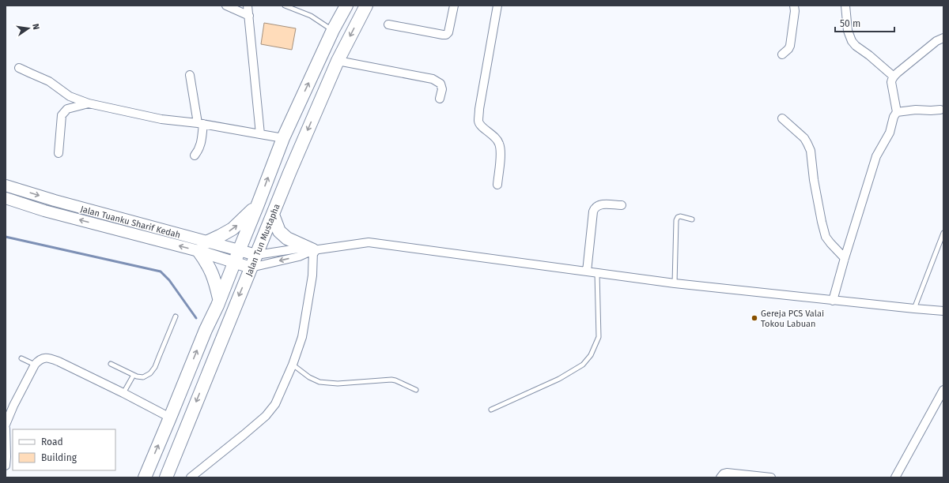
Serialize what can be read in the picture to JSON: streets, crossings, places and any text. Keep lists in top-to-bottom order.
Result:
{
  "streets": {
    "main road": ["Jalan Tuanku Sharif Kedah", "Jalan Tun Mustapha"]
  },
  "crossings": [
    ["Jalan Tuanku Sharif Kedah", "Jalan Tun Mustapha"]
  ],
  "places": ["Gereja PCS Valai Tokou Labuan"],
  "legend": ["Road", "Building"],
  "scale_bar": "50 m",
  "north": "right"
}
